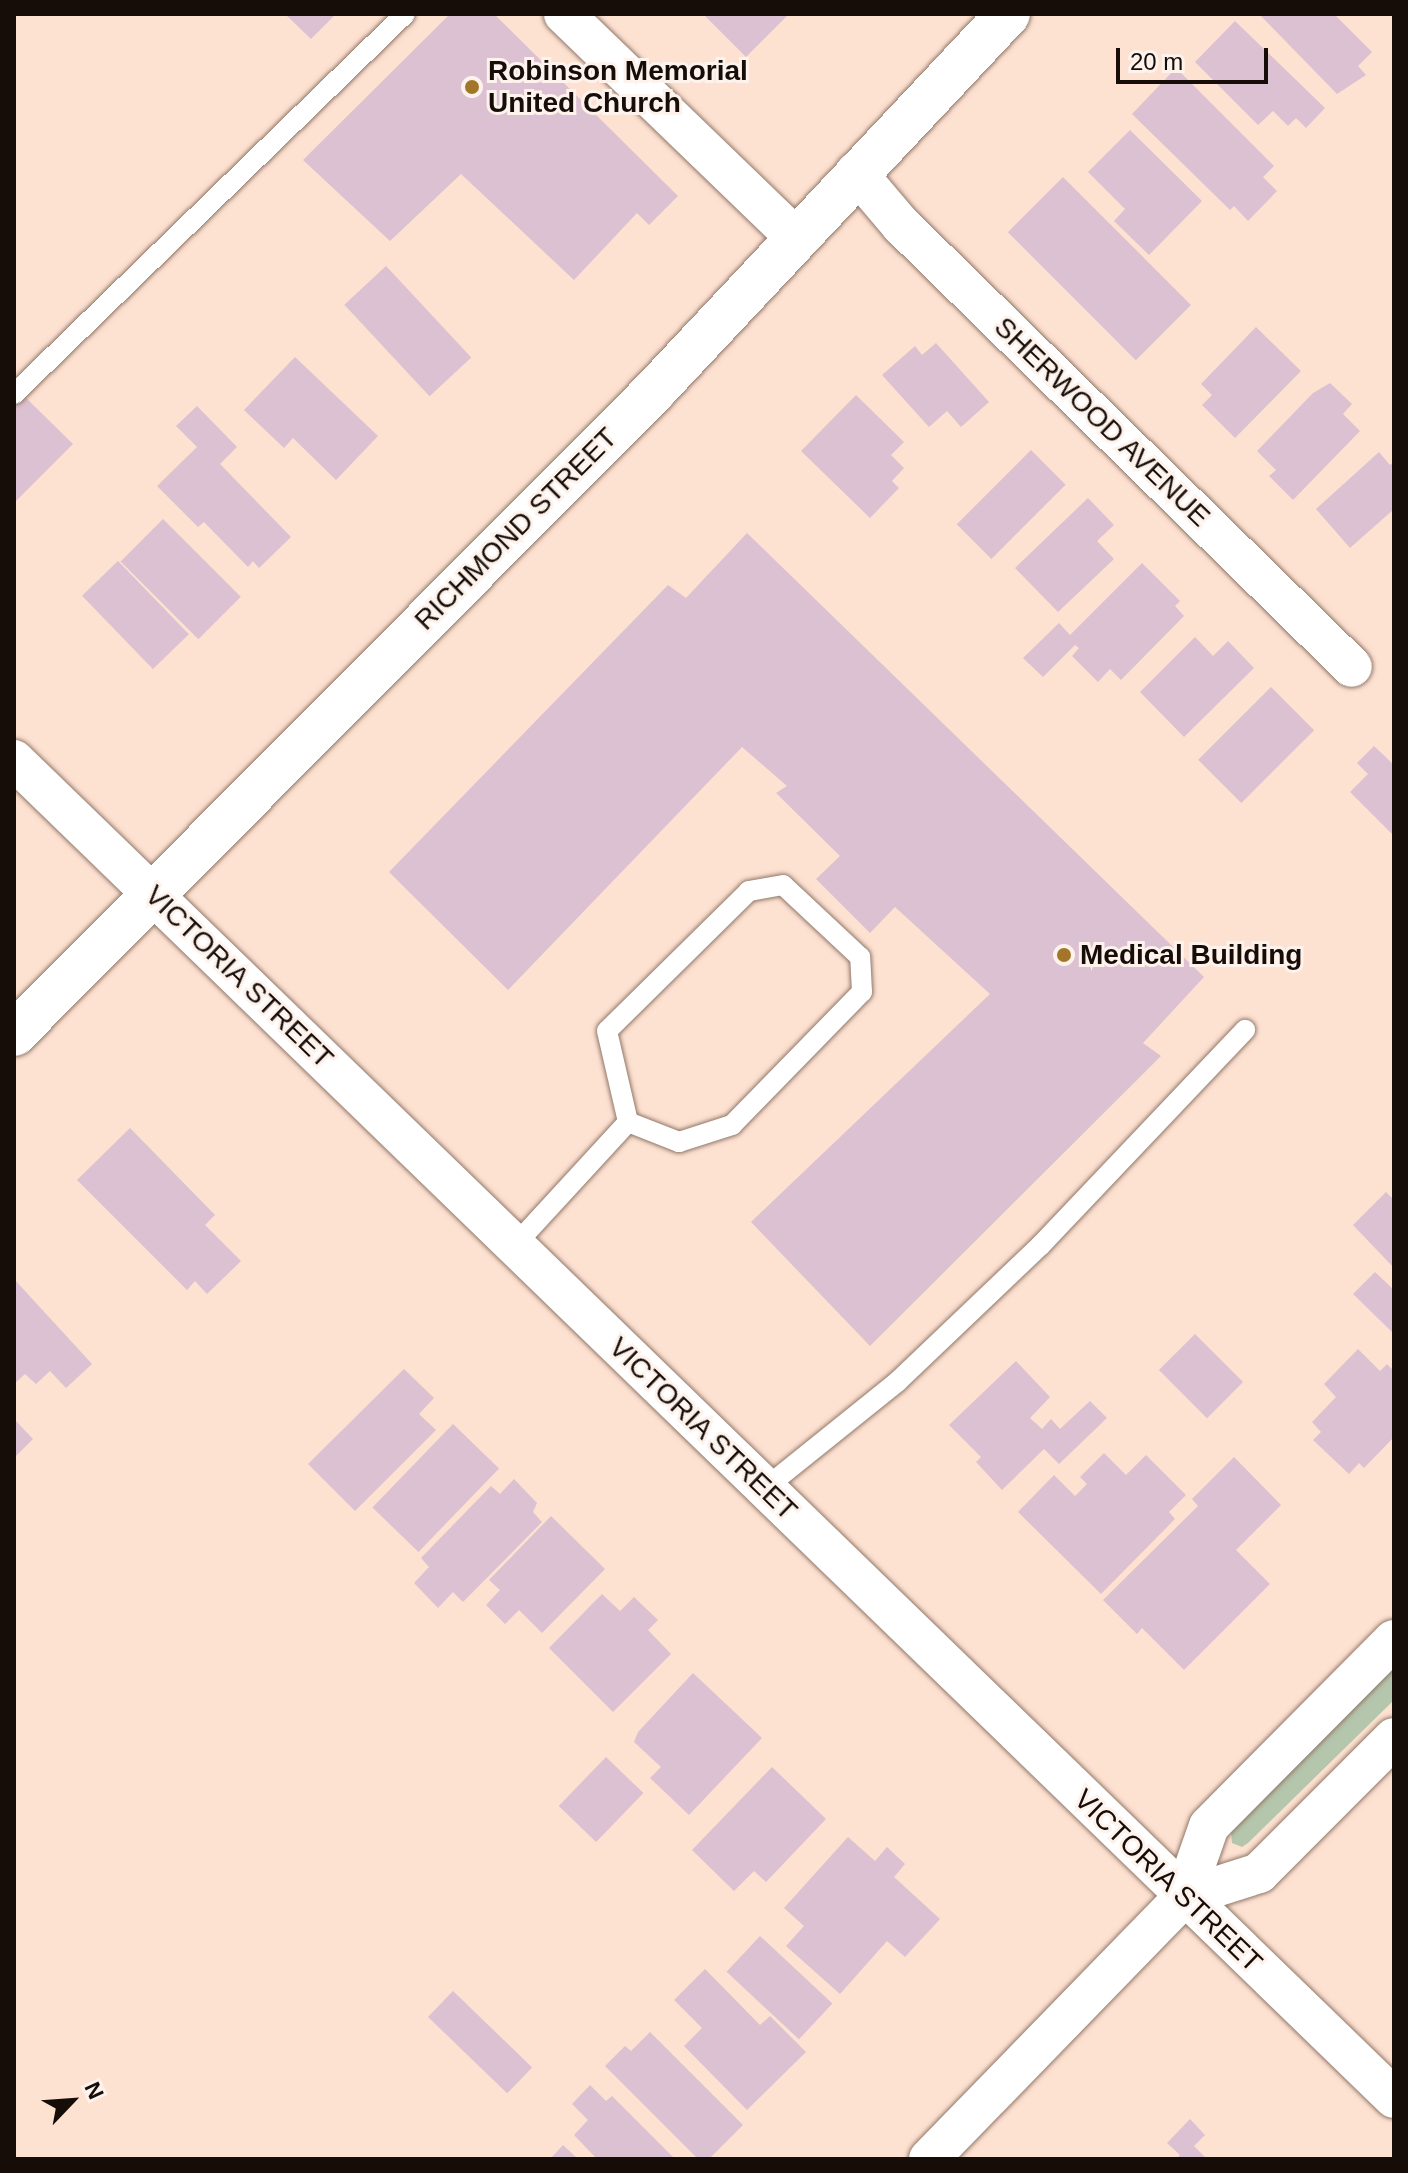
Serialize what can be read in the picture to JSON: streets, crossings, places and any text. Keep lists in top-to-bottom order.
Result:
{
  "streets": {
    "main road": ["RICHMOND STREET"],
    "street": ["SHERWOOD AVENUE", "VICTORIA STREET"]
  },
  "crossings": [
    ["SHERWOOD AVENUE", "RICHMOND STREET"],
    ["RICHMOND STREET", "VICTORIA STREET"]
  ],
  "places": ["Robinson Memorial United Church", "Medical Building"],
  "scale_bar": "20 m",
  "north": "top right"
}
